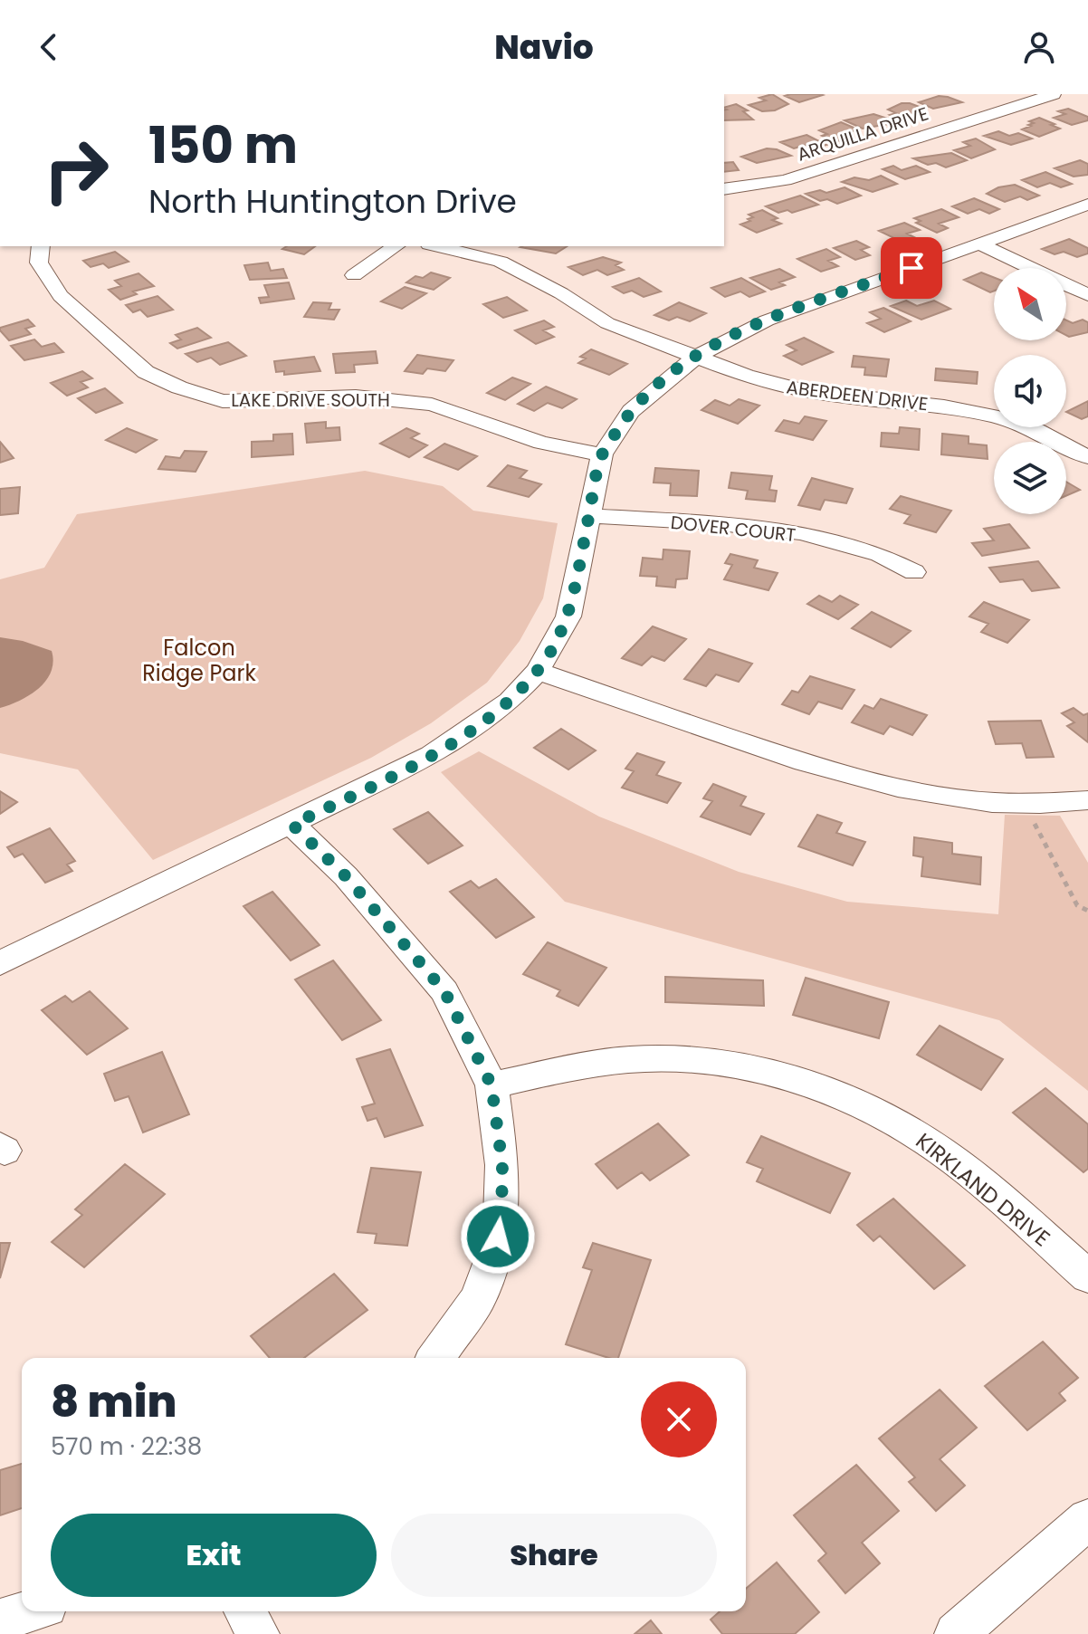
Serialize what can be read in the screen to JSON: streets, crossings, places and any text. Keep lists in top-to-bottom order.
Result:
{
  "streets": {
    "street": [
      "ARQUILLA DRIVE",
      "ABERDEEN DRIVE",
      "LAKE DRIVE SOUTH",
      "DOVER COURT",
      "KIRKLAND DRIVE"
    ]
  },
  "parks": ["Falcon Ridge Park"],
  "north": "top left",
  "page": {
    "header": "Navio",
    "turn": ["150 m", "North Huntington Drive"],
    "heading": ["8 min", "570 m · 22:38"],
    "buttons": ["Exit", "Share"]
  }
}
